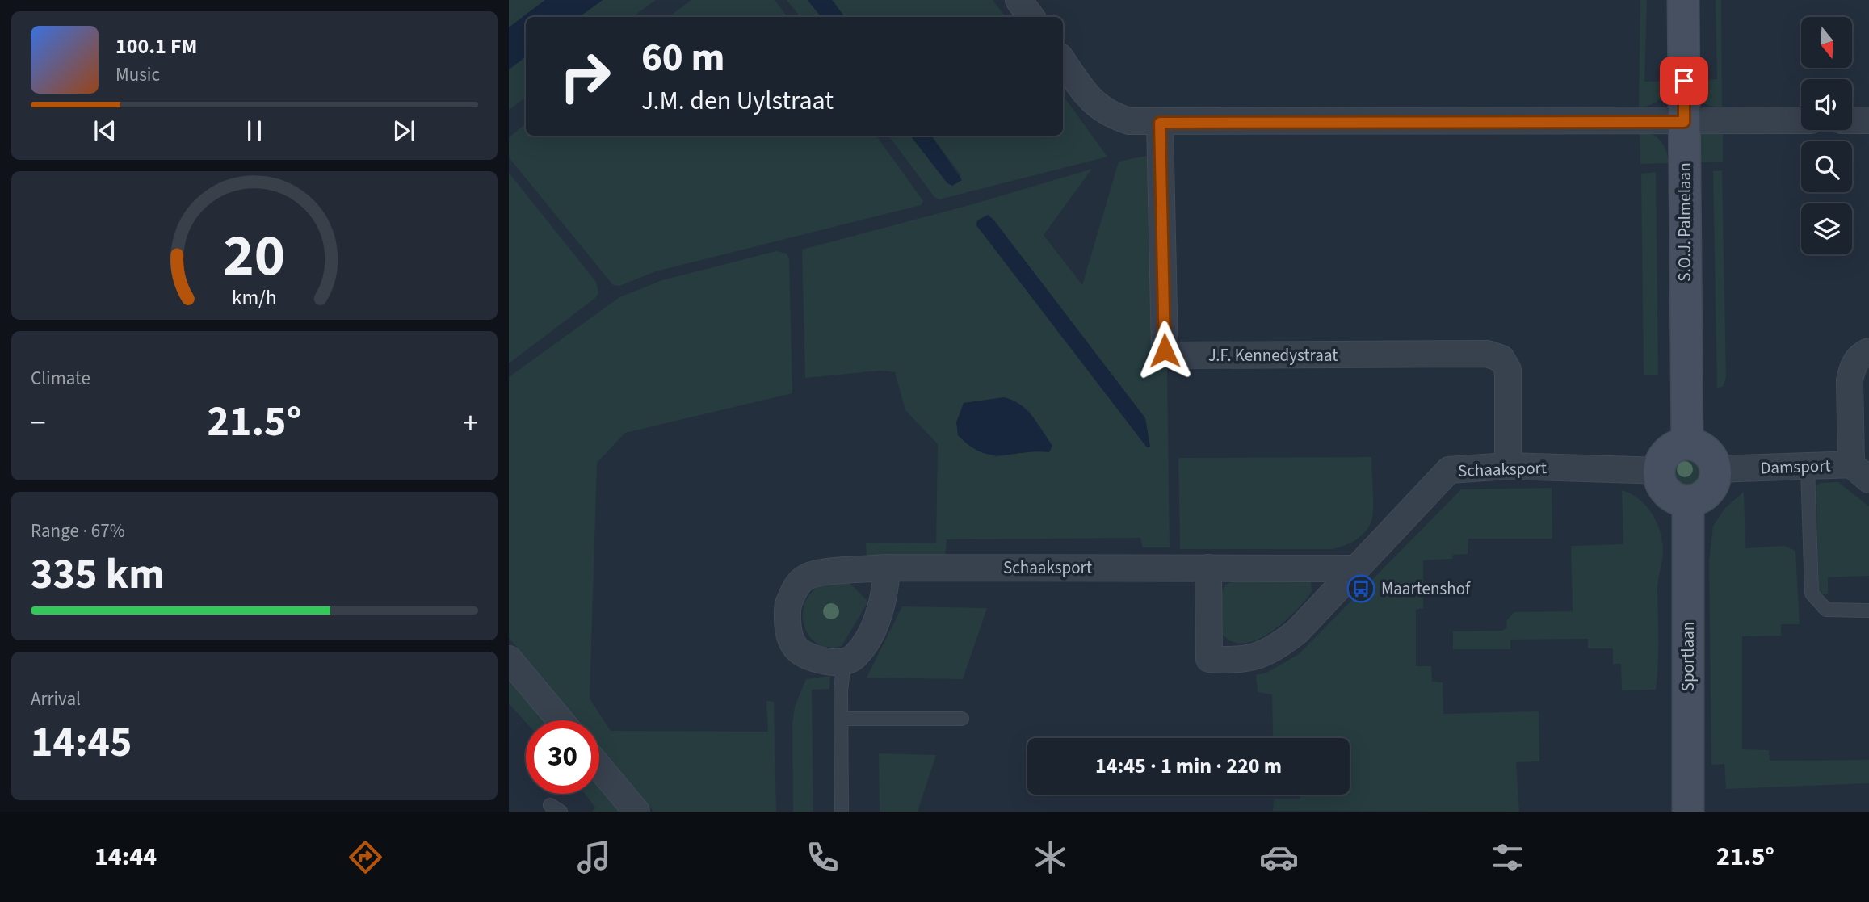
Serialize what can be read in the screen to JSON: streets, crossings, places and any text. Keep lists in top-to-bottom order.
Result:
{
  "streets": {
    "street": [
      "S.O.J. Palmelaan",
      "J.F. Kennedystraat",
      "Damsport",
      "Schaaksport",
      "Sportlaan"
    ]
  },
  "crossings": [
    ["S.O.J. Palmelaan", "Damsport"],
    ["S.O.J. Palmelaan", "Schaaksport"],
    ["S.O.J. Palmelaan", "Sportlaan"],
    ["J.F. Kennedystraat", "Schaaksport"],
    ["Damsport", "Schaaksport"],
    ["Damsport", "Sportlaan"],
    ["Schaaksport", "Sportlaan"]
  ],
  "places": {
    "bus stop": ["Maartenshof"]
  },
  "north": "bottom",
  "page": {
    "turn": ["60 m", "J.M. den Uylstraat"],
    "song": ["100.1 FM", "Music"],
    "tile": [
      "Climate",
      ["Range · 67%", "335 km"],
      ["Arrival", "14:45"]
    ],
    "heat": ["−", "21.5°", "+"],
    "limit": "30",
    "trip": "14:45 · 1 min · 220 m",
    "tabs": ["14:44", "21.5°"],
    "gauge": ["20", "km/h"]
  }
}
